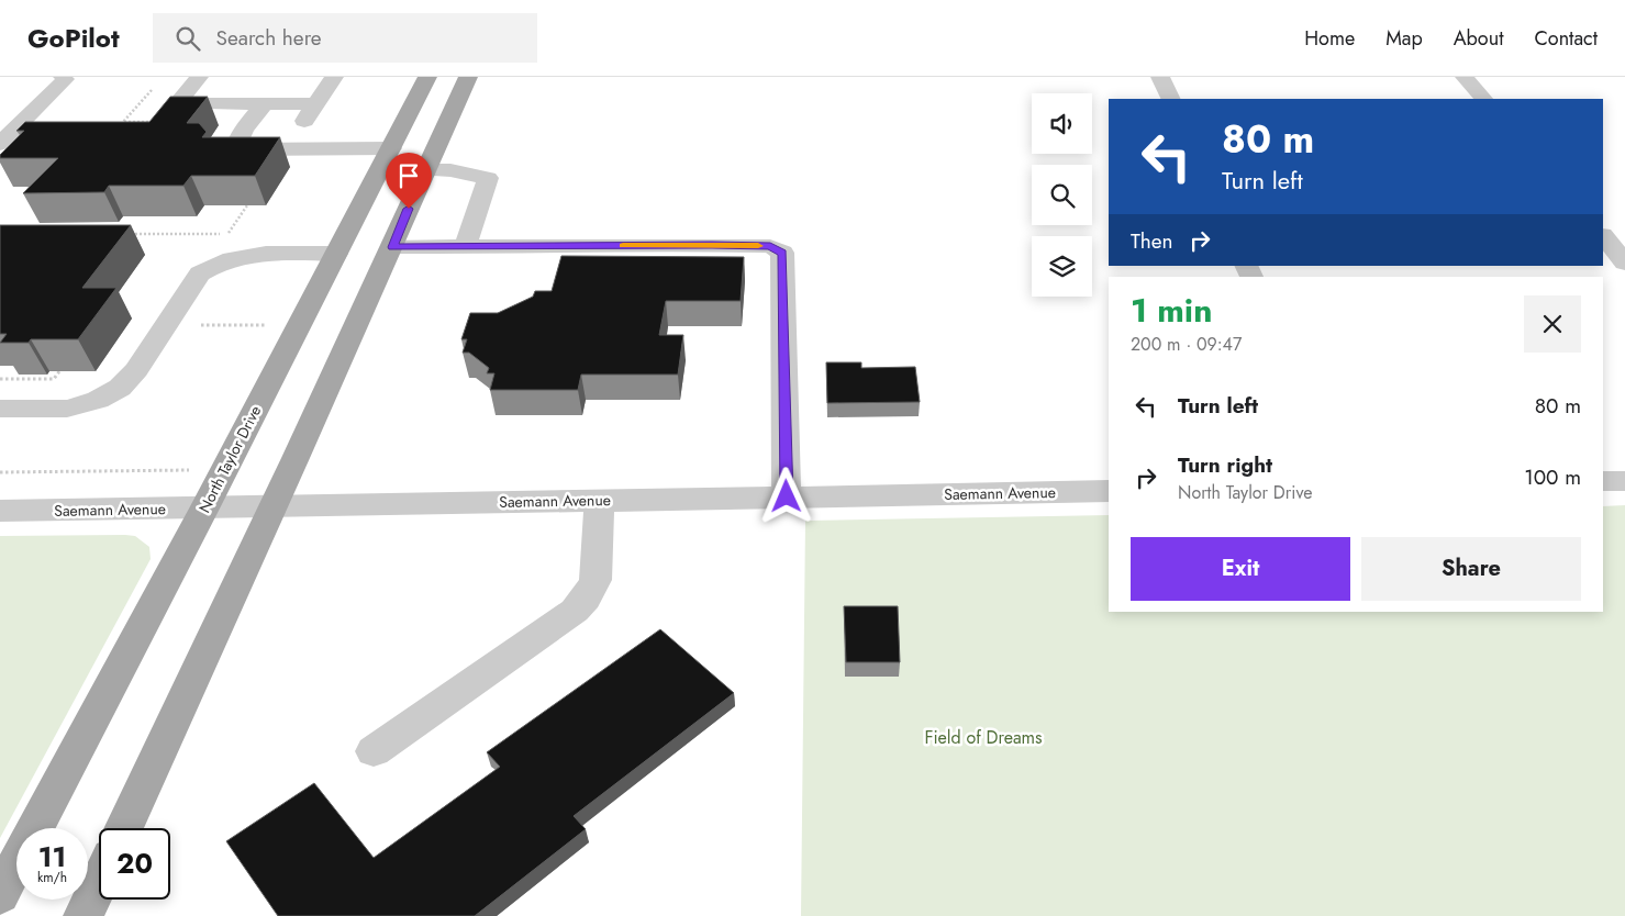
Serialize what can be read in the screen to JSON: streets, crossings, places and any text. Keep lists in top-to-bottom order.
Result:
{
  "streets": {
    "main road": ["North Taylor Drive"],
    "street": ["Saemann Avenue"]
  },
  "crossings": [
    ["North Taylor Drive", "Saemann Avenue"]
  ],
  "parks": ["Field of Dreams"],
  "page": {
    "header": "GoPilot",
    "search": "Search here",
    "nav": [
      "Home",
      "Map",
      "About",
      "Contact"
    ],
    "turn": ["80 m", "Turn left"],
    "then": "Then",
    "heading": ["1 min", "200 m · 09:47"],
    "list": [
      {
        "name": "Turn left",
        "value": "80 m"
      },
      {
        "name": "Turn right",
        "note": "North Taylor Drive",
        "value": "100 m"
      }
    ],
    "buttons": ["Exit", "Share"],
    "speed": "11 km/h",
    "limit": "20"
  }
}
